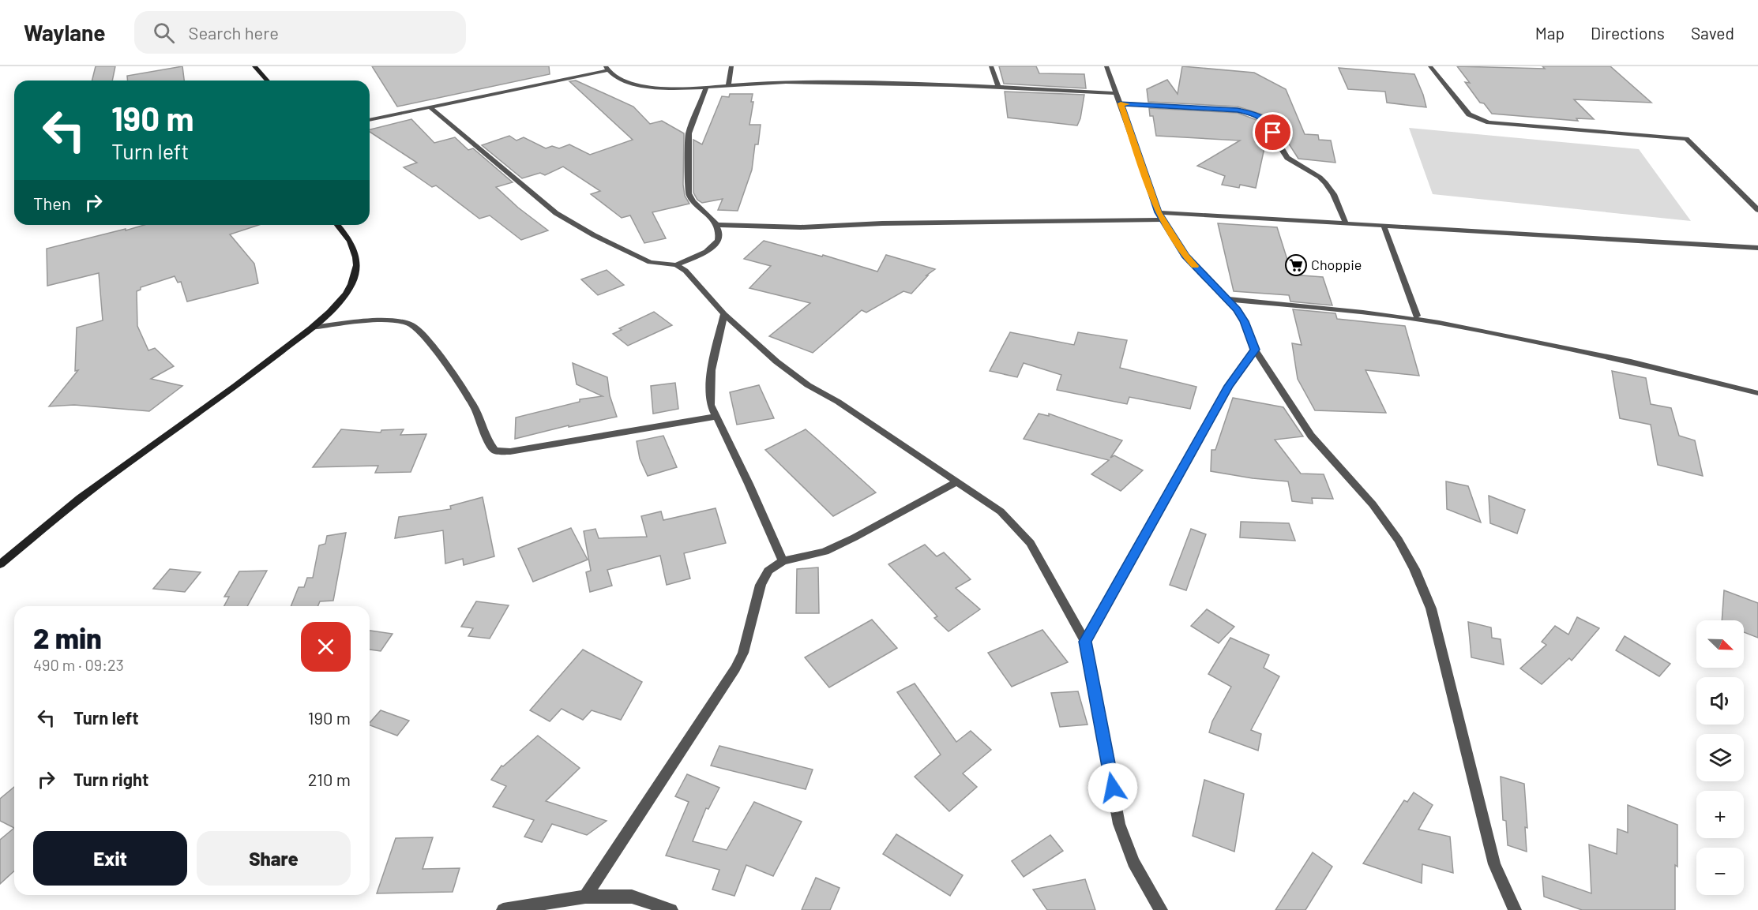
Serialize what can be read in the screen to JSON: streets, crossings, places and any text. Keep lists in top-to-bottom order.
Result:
{
  "places": {
    "supermarket": ["Choppie"]
  },
  "north": "bottom right",
  "page": {
    "header": "Waylane",
    "search": "Search here",
    "nav": ["Map", "Directions", "Saved"],
    "turn": ["190 m", "Turn left"],
    "then": "Then",
    "heading": ["2 min", "490 m · 09:23"],
    "map_buttons": ["+", "−"],
    "list": [
      {
        "name": "Turn left",
        "value": "190 m"
      },
      {
        "name": "Turn right",
        "value": "210 m"
      }
    ],
    "buttons": ["Exit", "Share"]
  }
}
